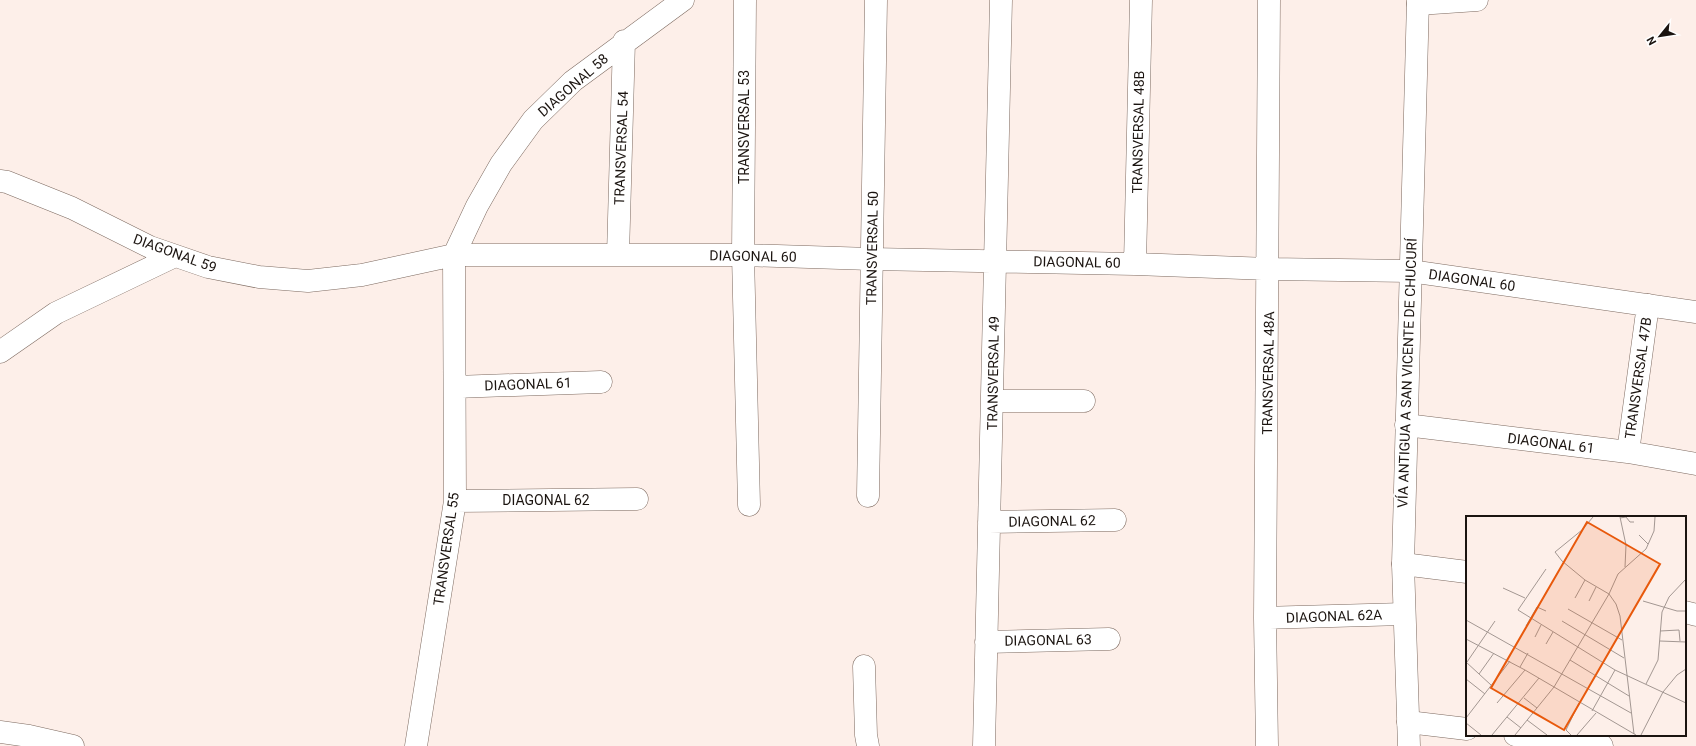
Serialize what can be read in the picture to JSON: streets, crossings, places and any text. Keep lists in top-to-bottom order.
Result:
{
  "streets": {
    "street": [
      "DIAGONAL 58",
      "TRANSVERSAL 53",
      "TRANSVERSAL 48B",
      "TRANSVERSAL 54",
      "TRANSVERSAL 50",
      "DIAGONAL 59",
      "DIAGONAL 60",
      "TRANSVERSAL 49",
      "TRANSVERSAL 48A",
      "VÍA ANTIGUA A SAN VICENTE DE CHUCURÍ",
      "TRANSVERSAL 47B",
      "DIAGONAL 61",
      "DIAGONAL 62",
      "TRANSVERSAL 55",
      "DIAGONAL 62A",
      "DIAGONAL 63"
    ]
  },
  "crossings": [
    ["DIAGONAL 58", "TRANSVERSAL 54"],
    ["DIAGONAL 58", "DIAGONAL 59"],
    ["DIAGONAL 58", "DIAGONAL 60"],
    ["DIAGONAL 58", "TRANSVERSAL 55"],
    ["TRANSVERSAL 53", "DIAGONAL 60"],
    ["TRANSVERSAL 48B", "DIAGONAL 60"],
    ["TRANSVERSAL 54", "DIAGONAL 60"],
    ["TRANSVERSAL 50", "DIAGONAL 60"],
    ["DIAGONAL 59", "DIAGONAL 60"],
    ["DIAGONAL 59", "TRANSVERSAL 55"],
    ["DIAGONAL 60", "TRANSVERSAL 49"],
    ["DIAGONAL 60", "TRANSVERSAL 48A"],
    ["DIAGONAL 60", "VÍA ANTIGUA A SAN VICENTE DE CHUCURÍ"],
    ["DIAGONAL 60", "TRANSVERSAL 47B"],
    ["DIAGONAL 60", "TRANSVERSAL 55"],
    ["TRANSVERSAL 49", "DIAGONAL 62"],
    ["TRANSVERSAL 49", "DIAGONAL 63"],
    ["TRANSVERSAL 48A", "DIAGONAL 62A"],
    ["VÍA ANTIGUA A SAN VICENTE DE CHUCURÍ", "DIAGONAL 61"],
    ["VÍA ANTIGUA A SAN VICENTE DE CHUCURÍ", "DIAGONAL 62A"],
    ["TRANSVERSAL 47B", "DIAGONAL 61"],
    ["DIAGONAL 61", "TRANSVERSAL 55"],
    ["DIAGONAL 62", "TRANSVERSAL 55"]
  ],
  "north": "bottom left"
}
